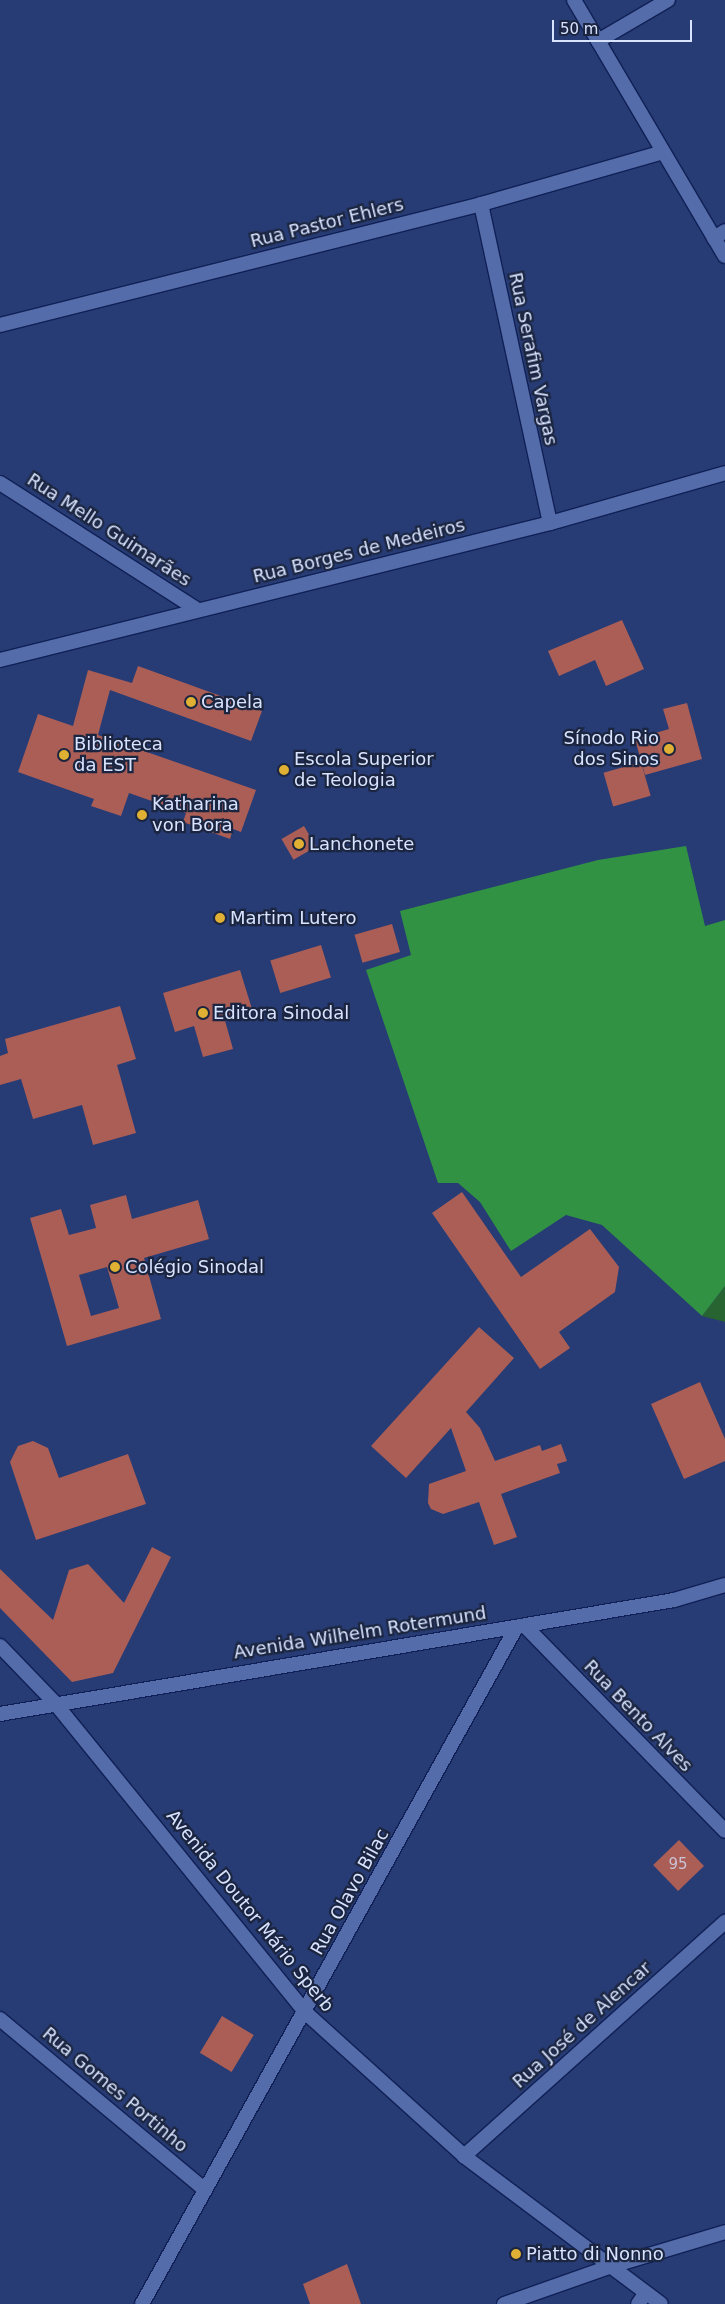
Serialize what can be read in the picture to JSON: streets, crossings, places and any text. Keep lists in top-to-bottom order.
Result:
{
  "streets": {
    "street": [
      "Rua Pastor Ehlers",
      "Rua Serafim Vargas",
      "Rua Mello Guimarães",
      "Rua Borges de Medeiros",
      "Avenida Wilhelm Rotermund",
      "Rua Bento Alves",
      "Rua Olavo Bilac",
      "Avenida Doutor Mário Sperb",
      "Rua José de Alencar",
      "Rua Gomes Portinho"
    ]
  },
  "crossings": [
    ["Rua Pastor Ehlers", "Rua Serafim Vargas"],
    ["Rua Serafim Vargas", "Rua Borges de Medeiros"],
    ["Rua Mello Guimarães", "Rua Borges de Medeiros"],
    ["Avenida Wilhelm Rotermund", "Rua Bento Alves"],
    ["Avenida Wilhelm Rotermund", "Rua Olavo Bilac"],
    ["Avenida Wilhelm Rotermund", "Avenida Doutor Mário Sperb"],
    ["Rua Bento Alves", "Rua Olavo Bilac"],
    ["Rua Olavo Bilac", "Avenida Doutor Mário Sperb"],
    ["Rua Olavo Bilac", "Rua Gomes Portinho"],
    ["Avenida Doutor Mário Sperb", "Rua José de Alencar"]
  ],
  "places": [
    "Capela",
    "Sínodo Rio dos Sinos",
    "Biblioteca da EST",
    "Escola Superior de Teologia",
    "Katharina von Bora",
    "Lanchonete",
    "Martim Lutero",
    "Editora Sinodal",
    "Colégio Sinodal",
    "Piatto di Nonno"
  ],
  "house_numbers": ["95"],
  "scale_bar": "50 m"
}
